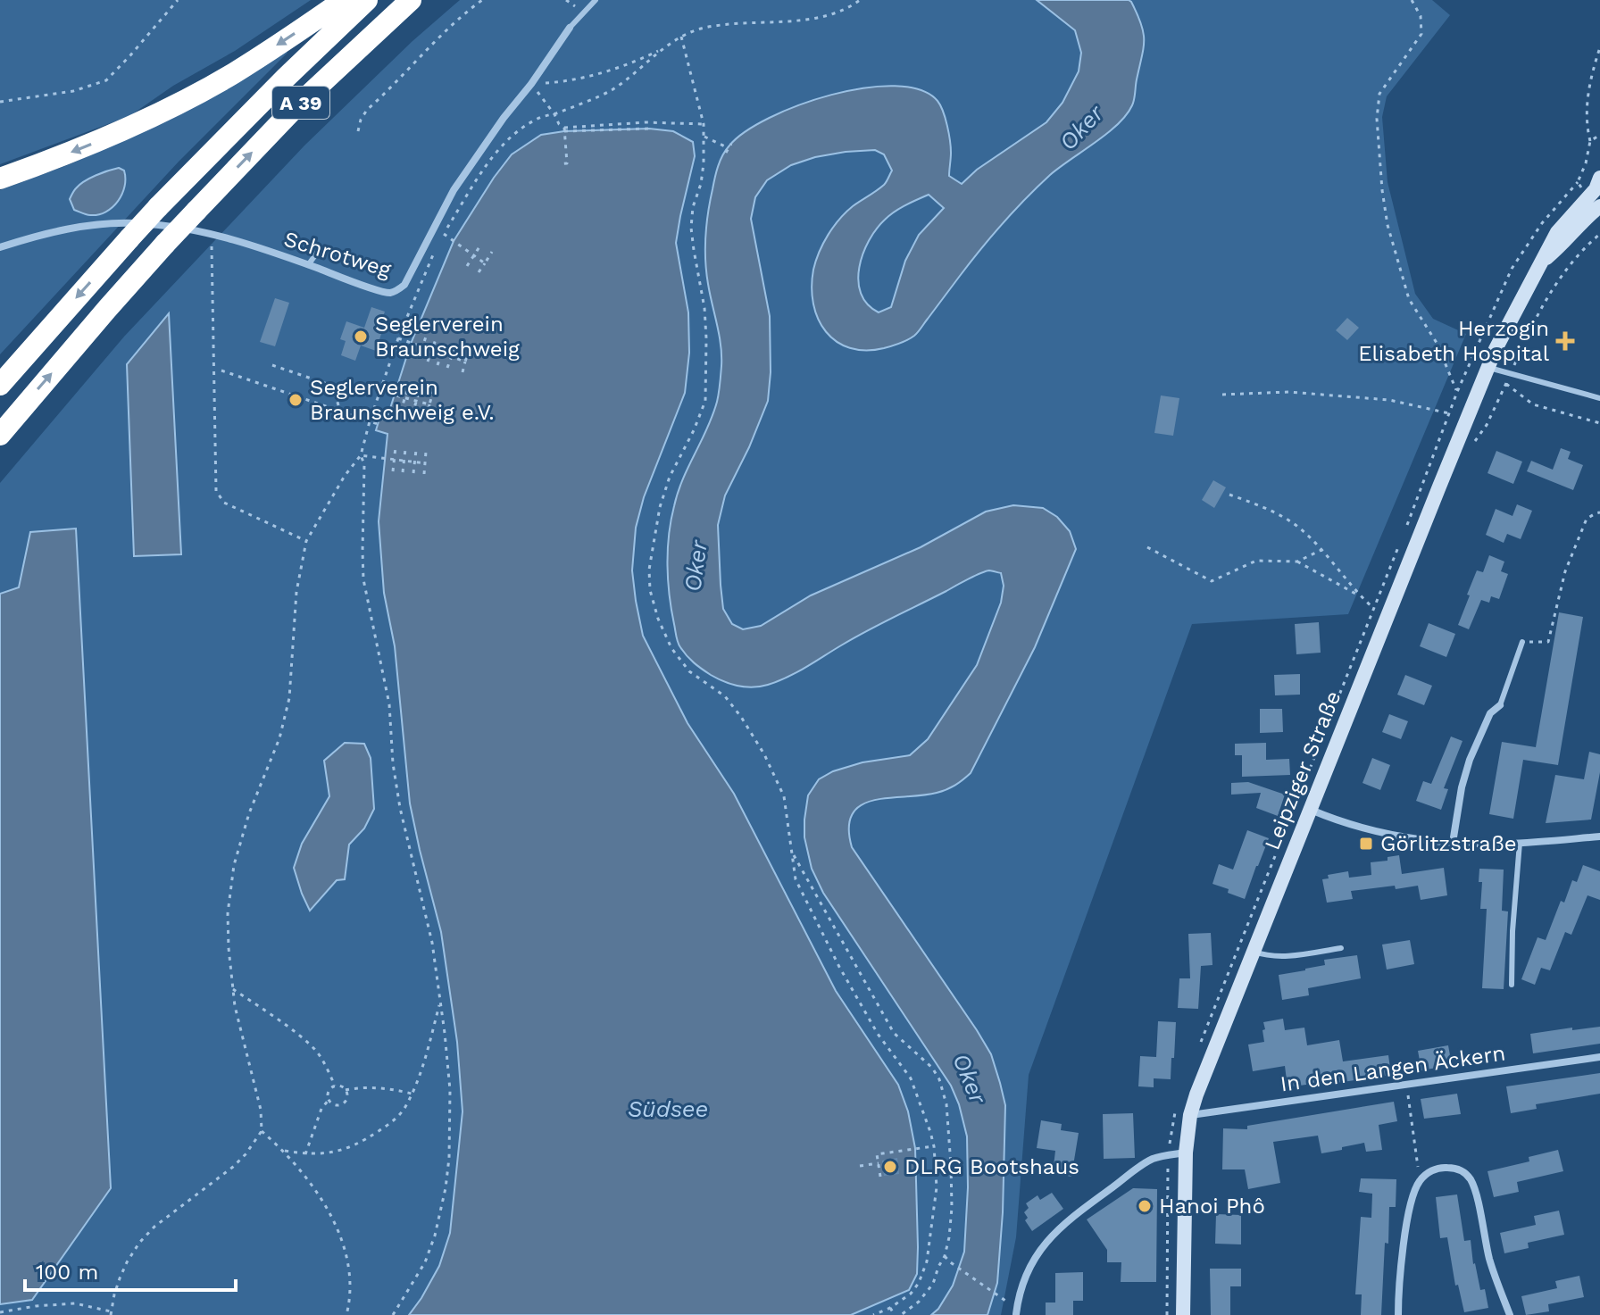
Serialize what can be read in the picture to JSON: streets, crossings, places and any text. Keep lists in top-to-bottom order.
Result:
{
  "streets": {
    "highway": ["A 39"],
    "street": ["Schrotweg", "Leipziger Straße", "In den Langen Äckern"]
  },
  "crossings": [
    ["Leipziger Straße", "In den Langen Äckern"]
  ],
  "water": ["Oker", "Südsee"],
  "places": {
    "other": [
      "Seglerverein Braunschweig",
      "Seglerverein Braunschweig e.V.",
      "DLRG Bootshaus",
      "Hanoi Phô"
    ],
    "health": ["Herzogin Elisabeth Hospital"],
    "transit": ["Görlitzstraße"]
  },
  "scale_bar": "100 m"
}
